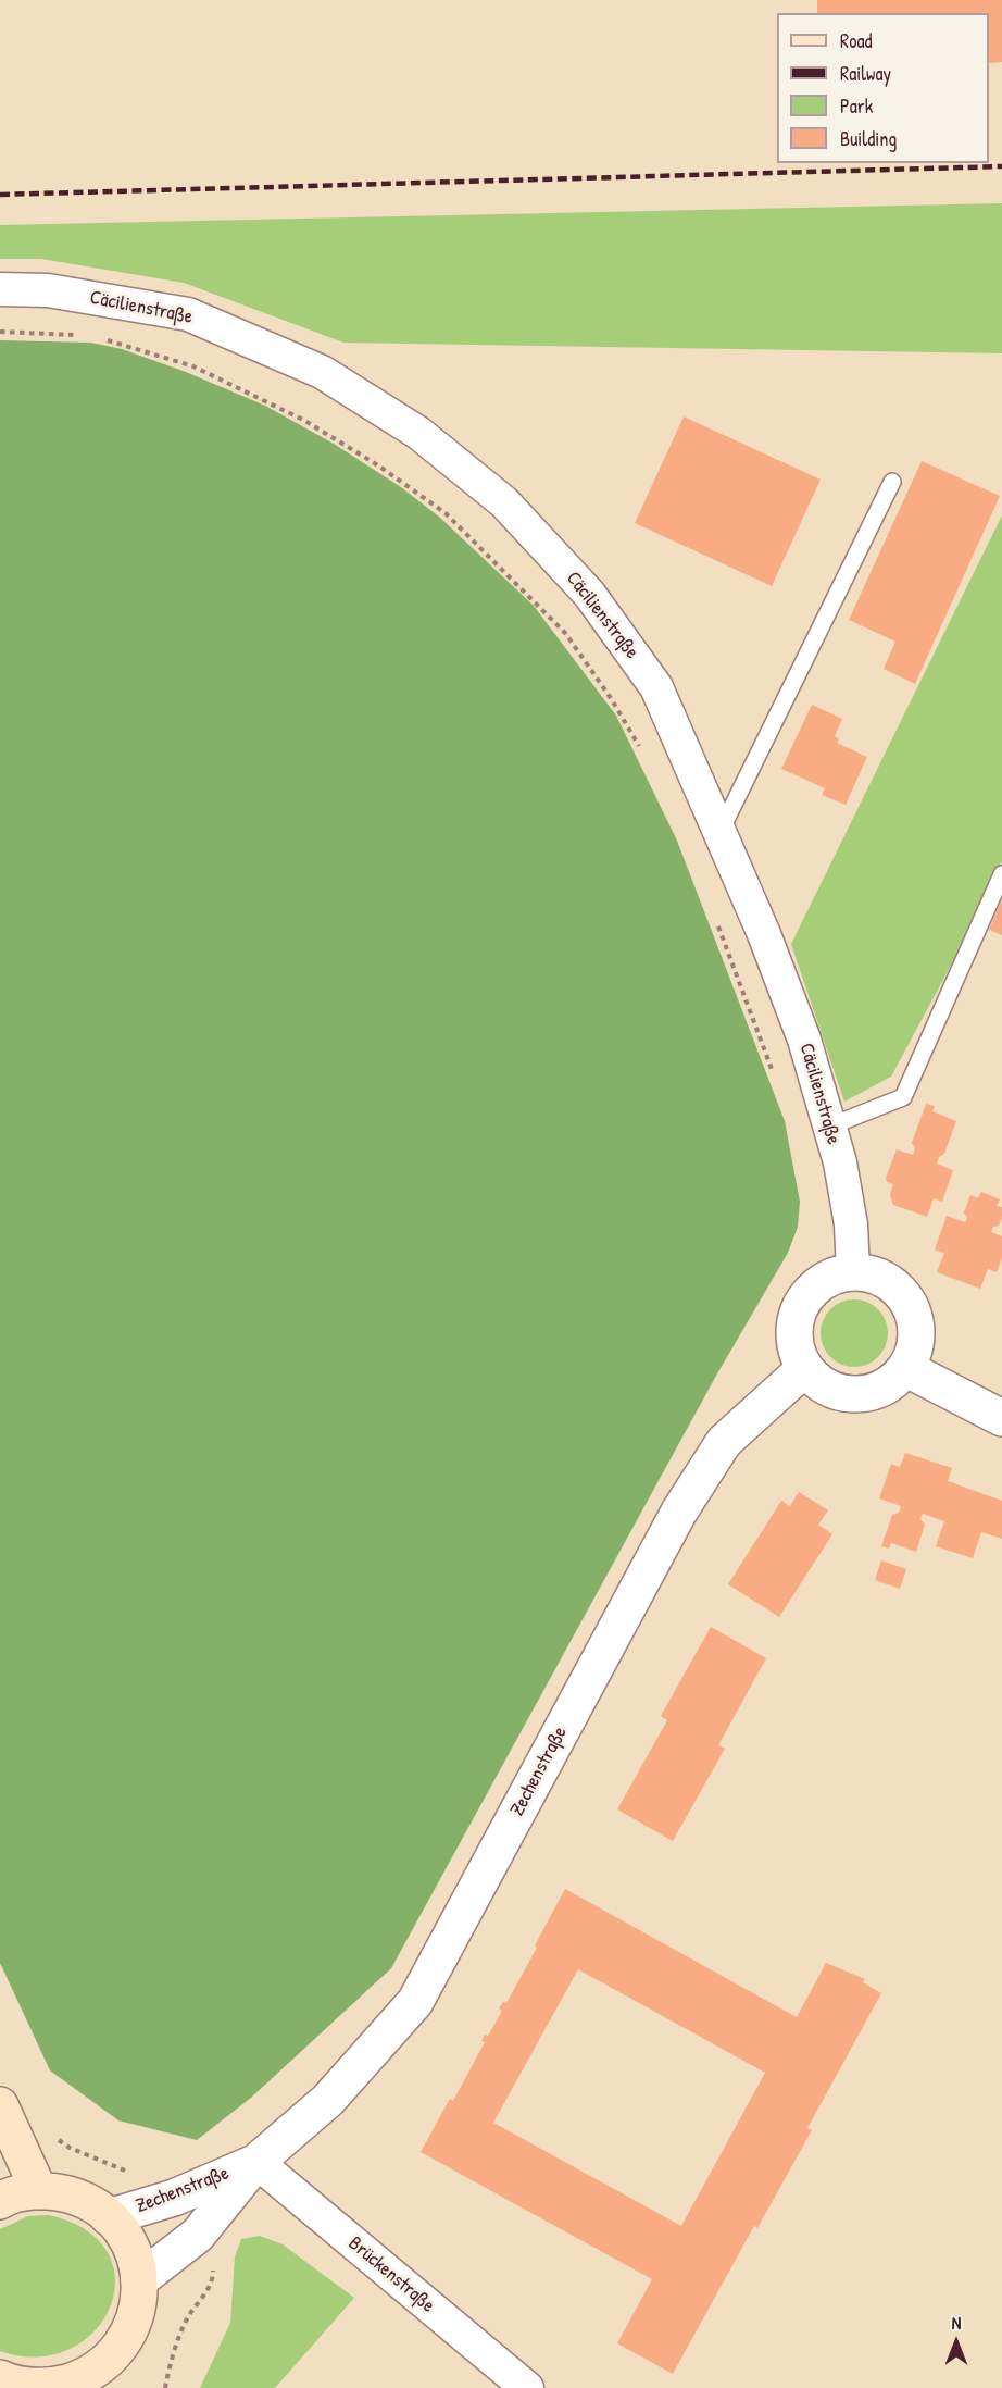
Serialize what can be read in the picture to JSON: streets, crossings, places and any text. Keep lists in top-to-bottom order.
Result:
{
  "streets": {
    "street": ["Cäcilienstraße", "Zechenstraße", "Brückenstraße"]
  },
  "crossings": [
    ["Cäcilienstraße", "Zechenstraße"],
    ["Zechenstraße", "Brückenstraße"]
  ],
  "legend": [
    "Road",
    "Railway",
    "Park",
    "Building"
  ],
  "north": "top"
}
